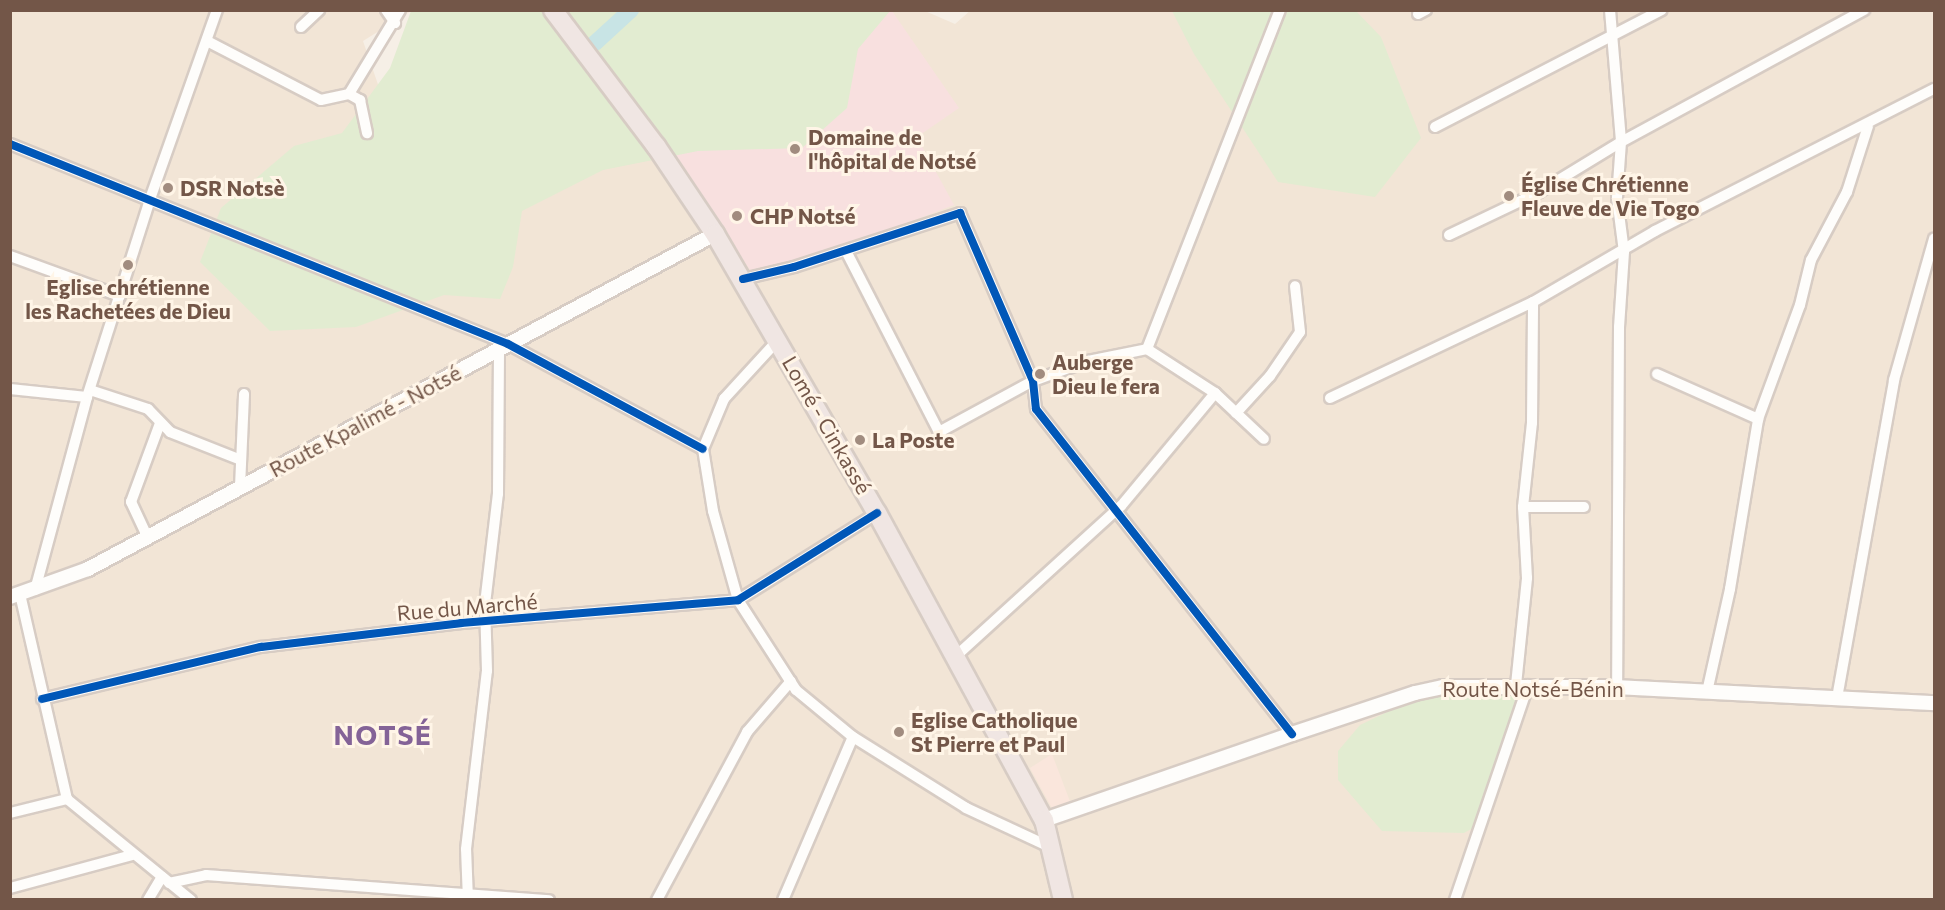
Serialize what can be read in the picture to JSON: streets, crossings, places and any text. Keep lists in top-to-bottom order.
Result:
{
  "streets": {
    "highway": ["Lomé - Cinkassé"],
    "main road": ["Route Kpalimé - Notsé", "Route Notsé-Bénin"],
    "street": ["Rue du Marché"]
  },
  "crossings": [
    ["Route Kpalimé - Notsé", "Lomé - Cinkassé"],
    ["Lomé - Cinkassé", "Rue du Marché"],
    ["Lomé - Cinkassé", "Route Notsé-Bénin"]
  ],
  "districts": ["NOTSÉ"],
  "places": [
    "Domaine de l'hôpital de Notsé",
    "DSR Notsè",
    "Église Chrétienne Fleuve de Vie Togo",
    "CHP Notsé",
    "Eglise chrétienne les Rachetées de Dieu",
    "Auberge Dieu le fera",
    "La Poste",
    "Eglise Catholique St Pierre et Paul"
  ]
}
